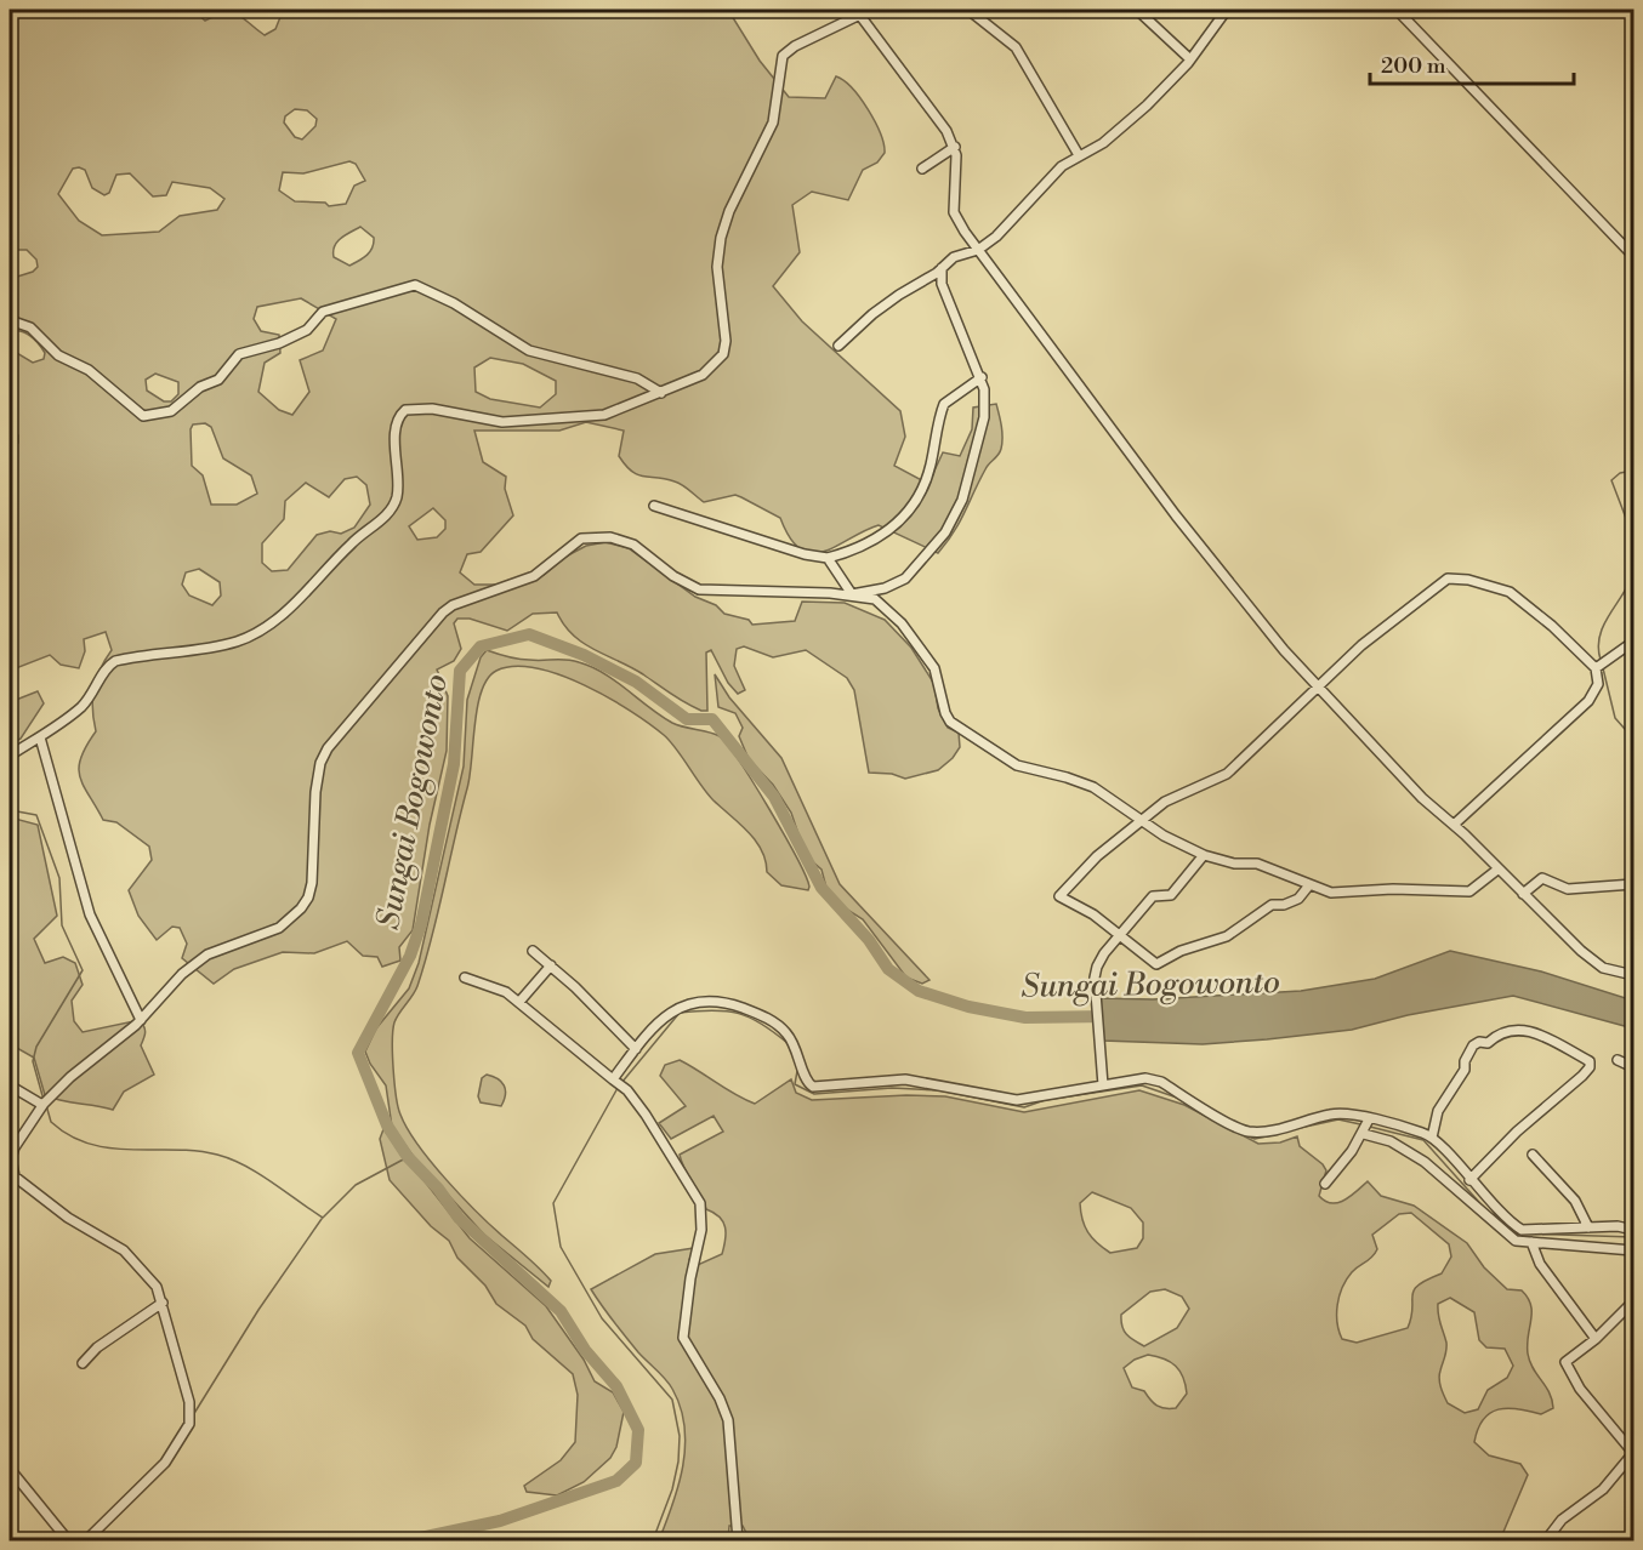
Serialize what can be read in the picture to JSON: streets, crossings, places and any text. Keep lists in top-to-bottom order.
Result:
{
  "water": ["Sungai Bogowonto"],
  "scale_bar": "200 m"
}
